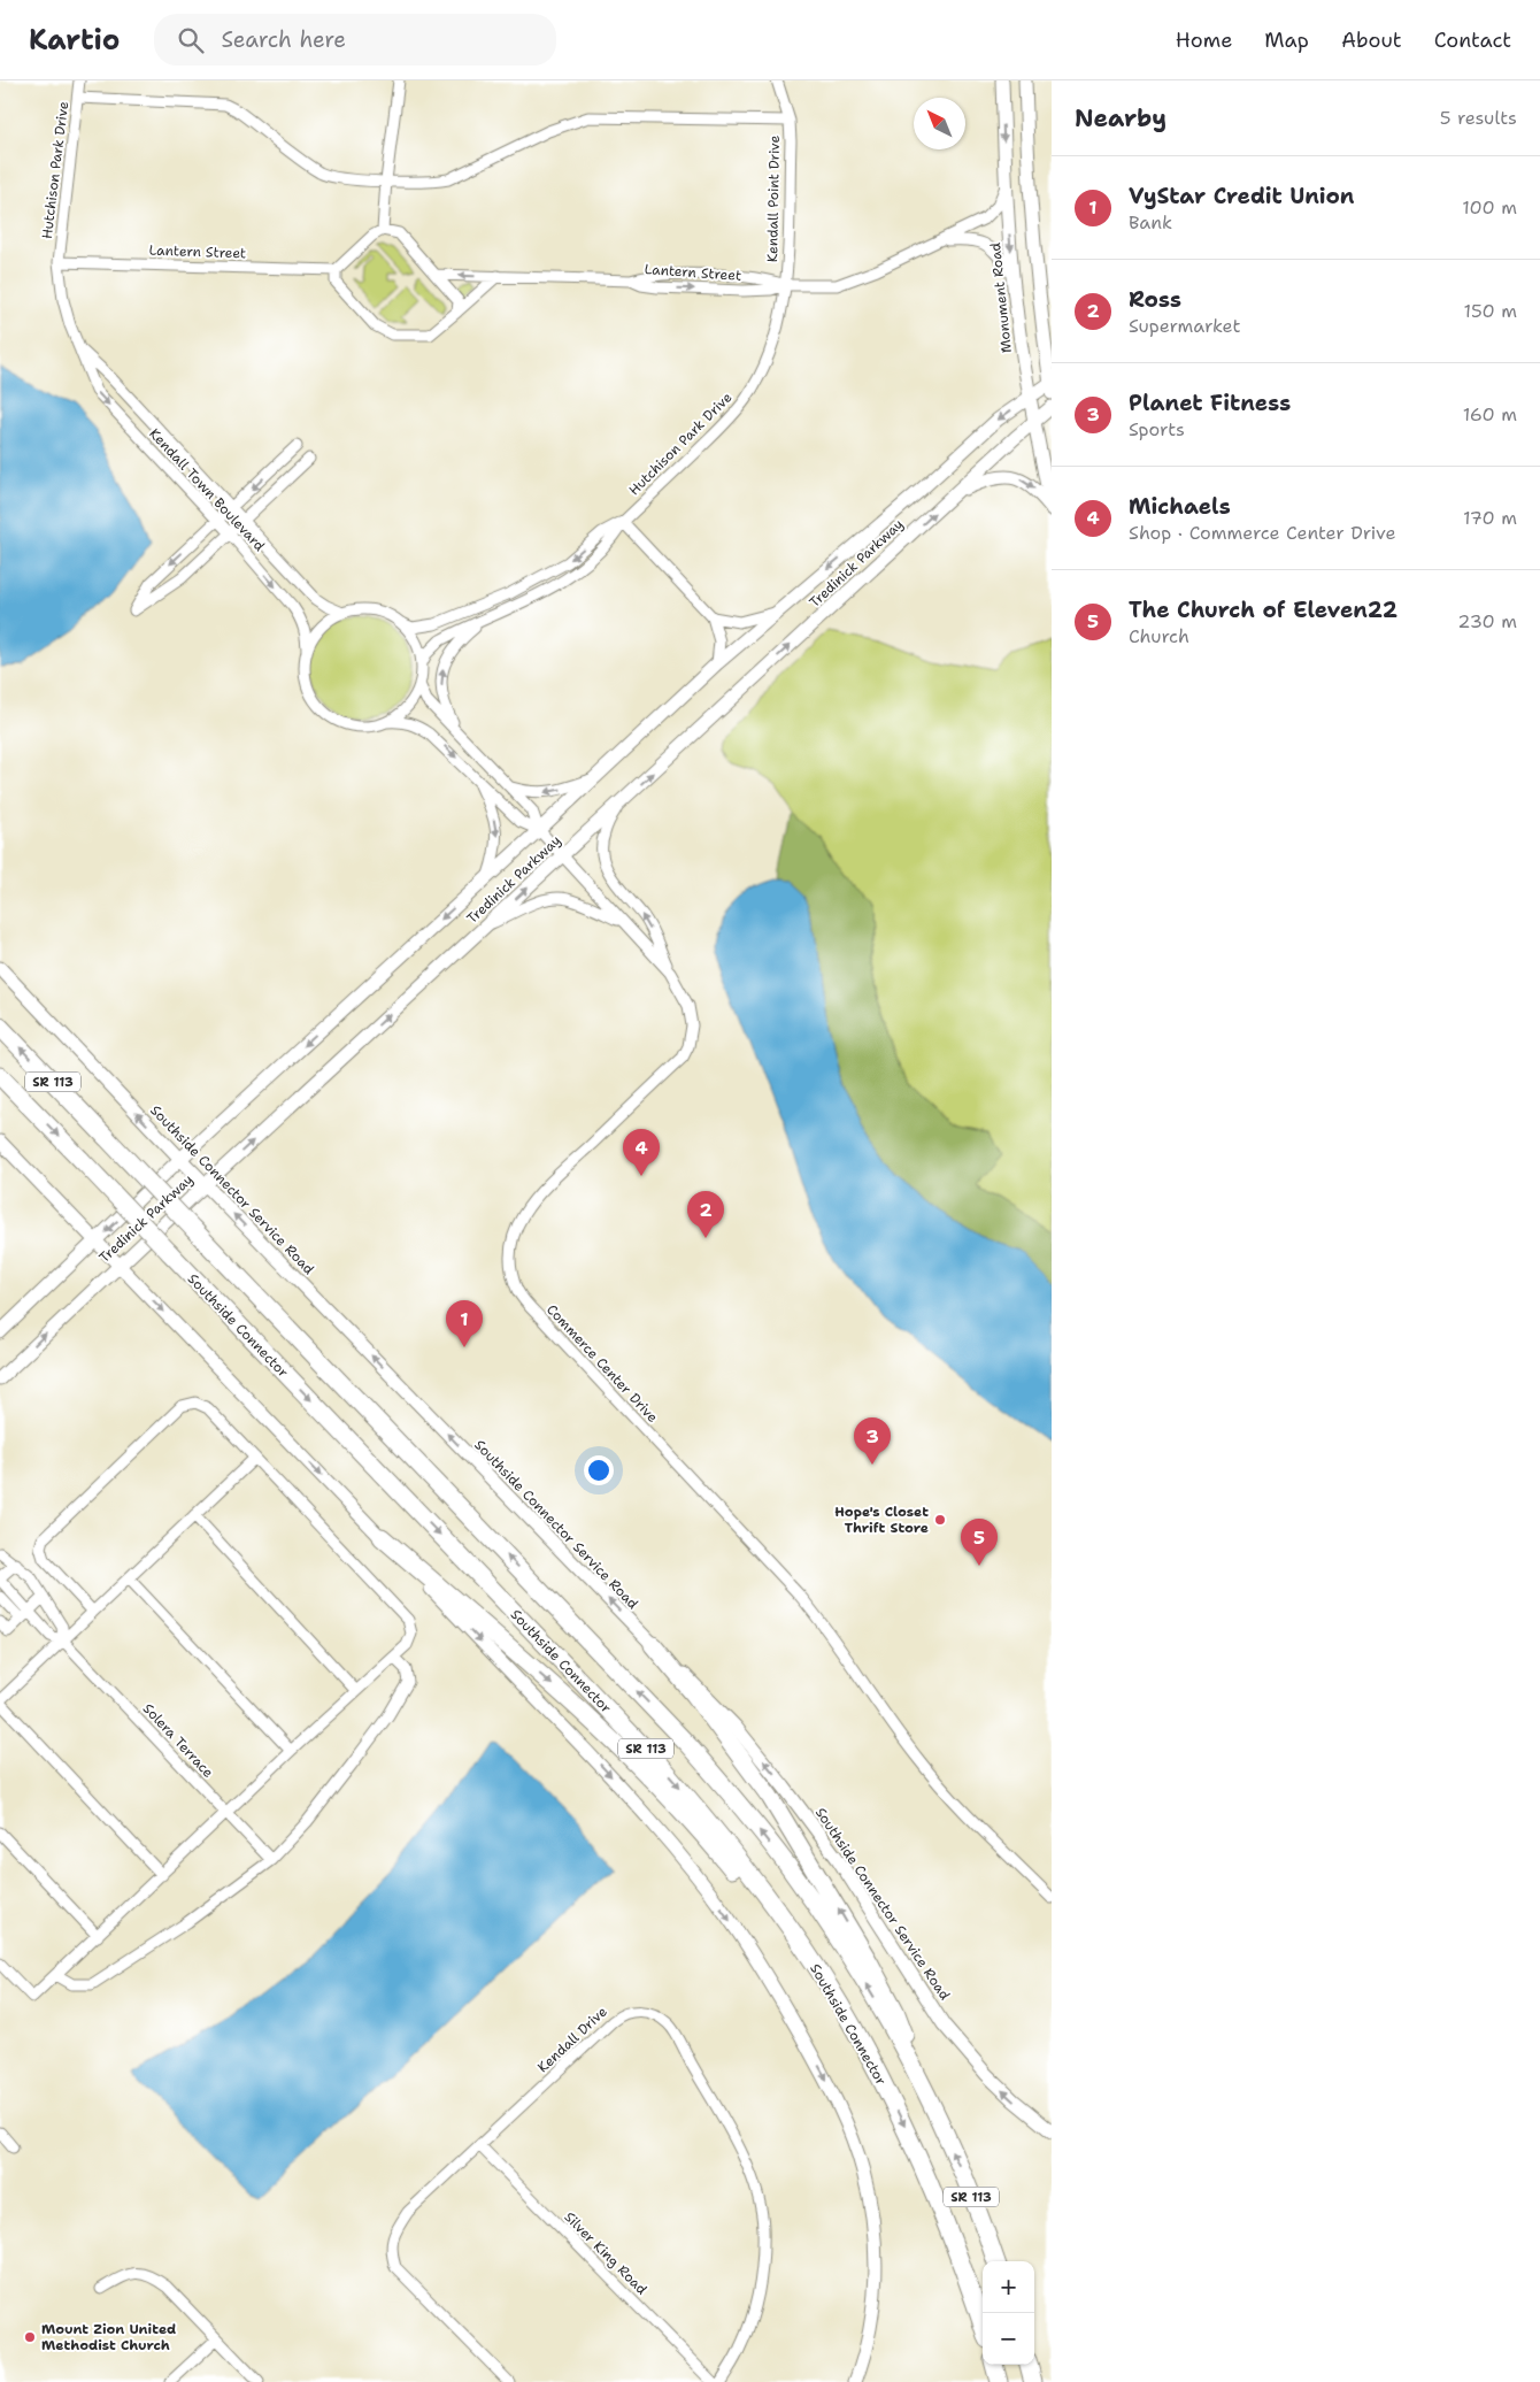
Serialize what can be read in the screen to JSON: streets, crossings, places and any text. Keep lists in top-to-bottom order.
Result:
{
  "streets": {
    "highway": ["SR 113", "Southside Connector"],
    "street": [
      "Hutchison Park Drive",
      "Kendall Point Drive",
      "Lantern Street",
      "Monument Road",
      "Kendall Town Boulevard",
      "Tredinick Parkway",
      "Southside Connector Service Road",
      "Commerce Center Drive",
      "Solera Terrace",
      "Kendall Drive",
      "Silver King Road"
    ]
  },
  "crossings": [
    ["Hutchison Park Drive", "Kendall Point Drive"],
    ["Hutchison Park Drive", "Lantern Street"],
    ["Hutchison Park Drive", "Kendall Town Boulevard"],
    ["Hutchison Park Drive", "Commerce Center Drive"],
    ["Kendall Point Drive", "Lantern Street"],
    ["Lantern Street", "Monument Road"],
    ["Lantern Street", "Kendall Town Boulevard"],
    ["Monument Road", "Tredinick Parkway"],
    ["Kendall Town Boulevard", "Commerce Center Drive"],
    ["Tredinick Parkway", "Southside Connector Service Road"],
    ["Tredinick Parkway", "Commerce Center Drive"],
    ["Kendall Drive", "Silver King Road"]
  ],
  "one_way": ["Southside Connector Service Road"],
  "places": ["Hope's Closet Thrift Store", "Mount Zion United Methodist Church"],
  "north": "top left",
  "page": {
    "header": "Kartio",
    "search": "Search here",
    "nav": [
      "Home",
      "Map",
      "About",
      "Contact"
    ],
    "heading": ["Nearby", "5 results"],
    "list": [
      {
        "mark": "1",
        "name": "VyStar Credit Union",
        "note": "Bank",
        "value": "100 m"
      },
      {
        "mark": "2",
        "name": "Ross",
        "note": "Supermarket",
        "value": "150 m"
      },
      {
        "mark": "3",
        "name": "Planet Fitness",
        "note": "Sports",
        "value": "160 m"
      },
      {
        "mark": "4",
        "name": "Michaels",
        "note": "Shop · Commerce Center Drive",
        "value": "170 m"
      },
      {
        "mark": "5",
        "name": "The Church of Eleven22",
        "note": "Church",
        "value": "230 m"
      }
    ],
    "pins": [
      "4",
      "2",
      "1",
      "3",
      "5"
    ],
    "map_buttons": ["+", "−"]
  }
}
